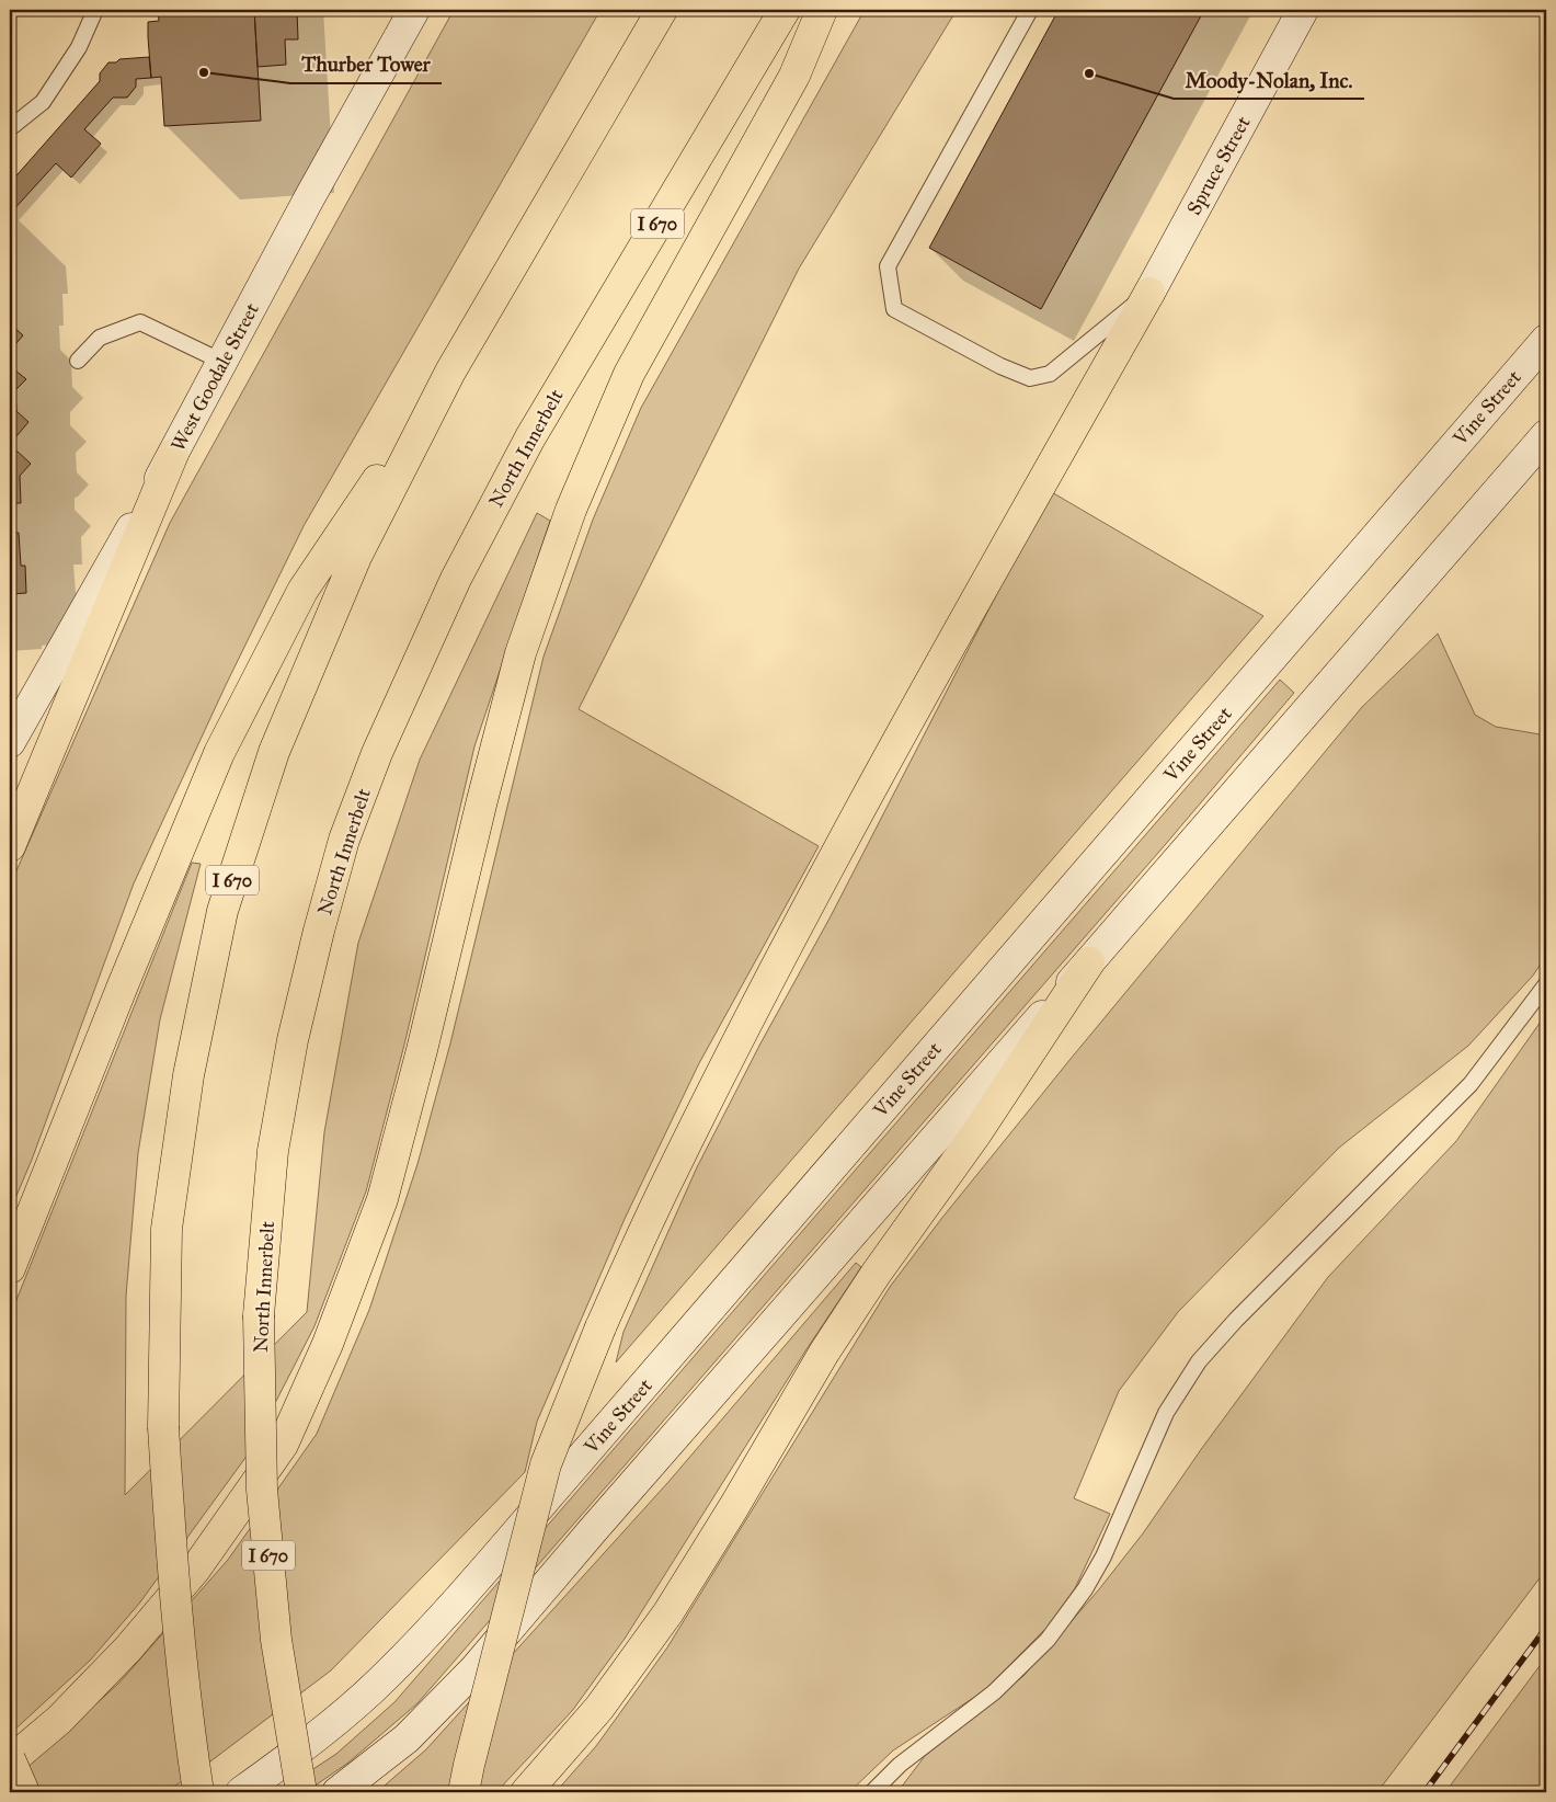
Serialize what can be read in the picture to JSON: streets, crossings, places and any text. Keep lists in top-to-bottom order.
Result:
{
  "streets": {
    "highway": ["I 670", "North Innerbelt"],
    "street": ["Spruce Street", "West Goodale Street", "Vine Street"]
  },
  "places": ["Thurber Tower", "Moody-Nolan, Inc."]
}
